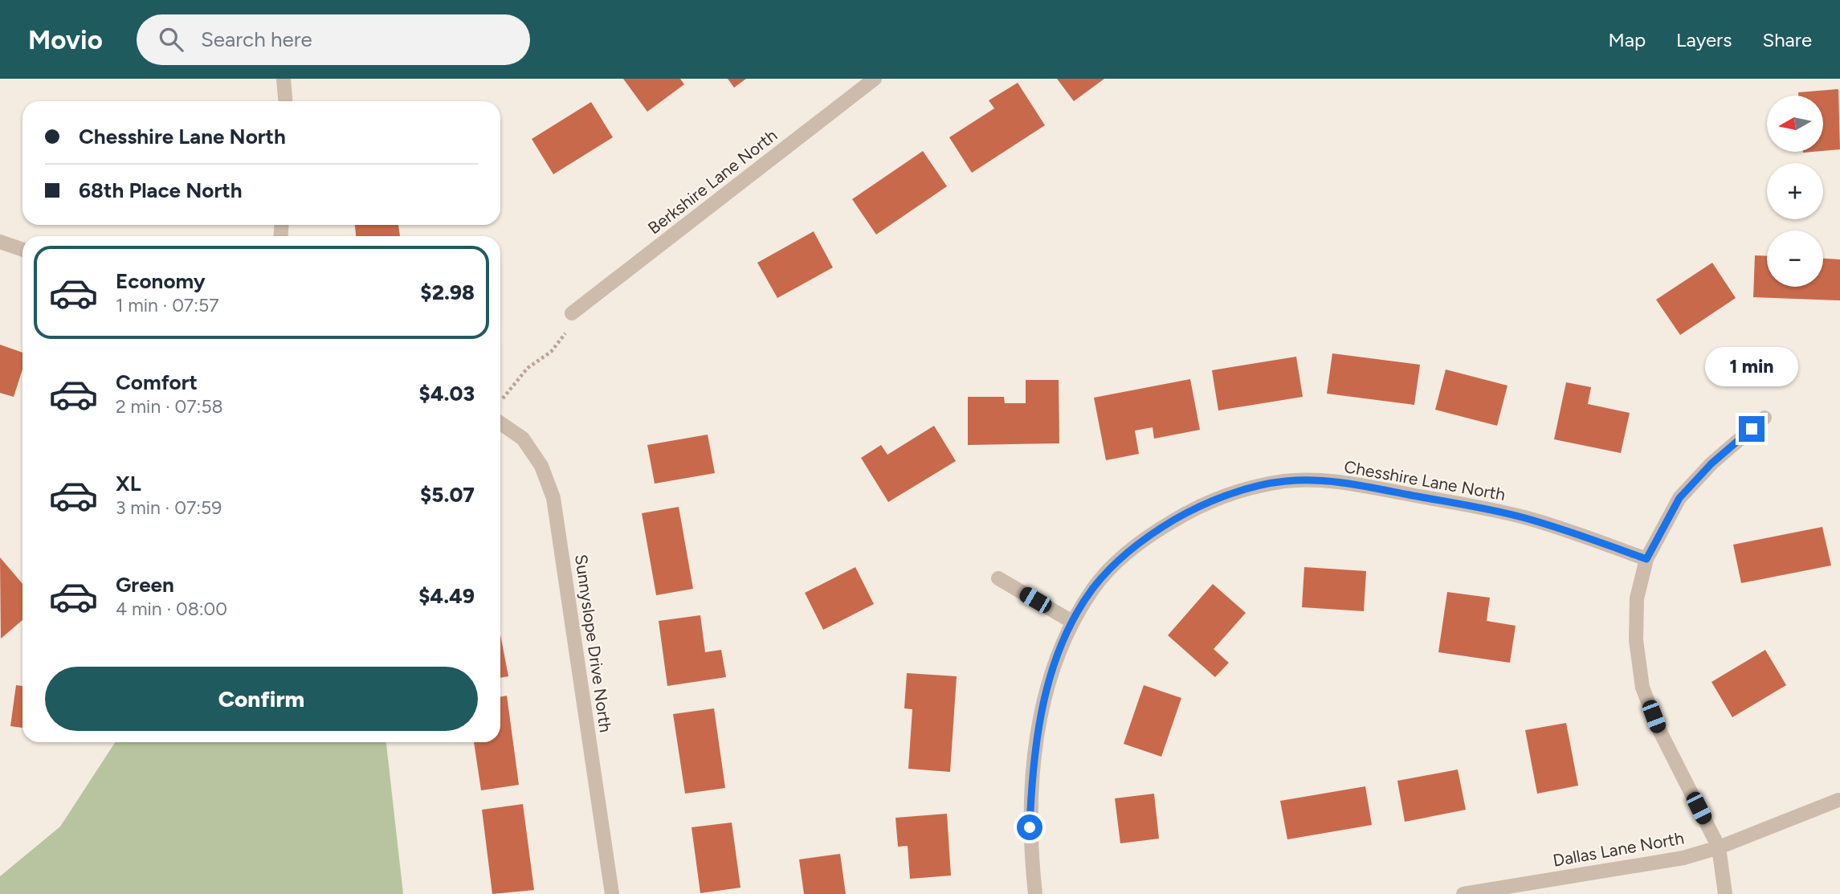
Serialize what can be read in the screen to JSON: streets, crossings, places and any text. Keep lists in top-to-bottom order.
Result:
{
  "streets": {
    "street": [
      "Berkshire Lane North",
      "Chesshire Lane North",
      "Sunnyslope Drive North",
      "Dallas Lane North"
    ]
  },
  "north": "left",
  "page": {
    "header": "Movio",
    "search": "Search here",
    "nav": ["Map", "Layers", "Share"],
    "map_buttons": ["+", "−"],
    "banner": ["Chesshire Lane North", "68th Place North"],
    "list": [
      {
        "name": "Economy",
        "note": "1 min · 07:57",
        "value": "$2.98"
      },
      {
        "name": "Comfort",
        "note": "2 min · 07:58",
        "value": "$4.03"
      },
      {
        "name": "XL",
        "note": "3 min · 07:59",
        "value": "$5.07"
      },
      {
        "name": "Green",
        "note": "4 min · 08:00",
        "value": "$4.49"
      }
    ],
    "bubble": "1 min",
    "buttons": "Confirm"
  }
}
